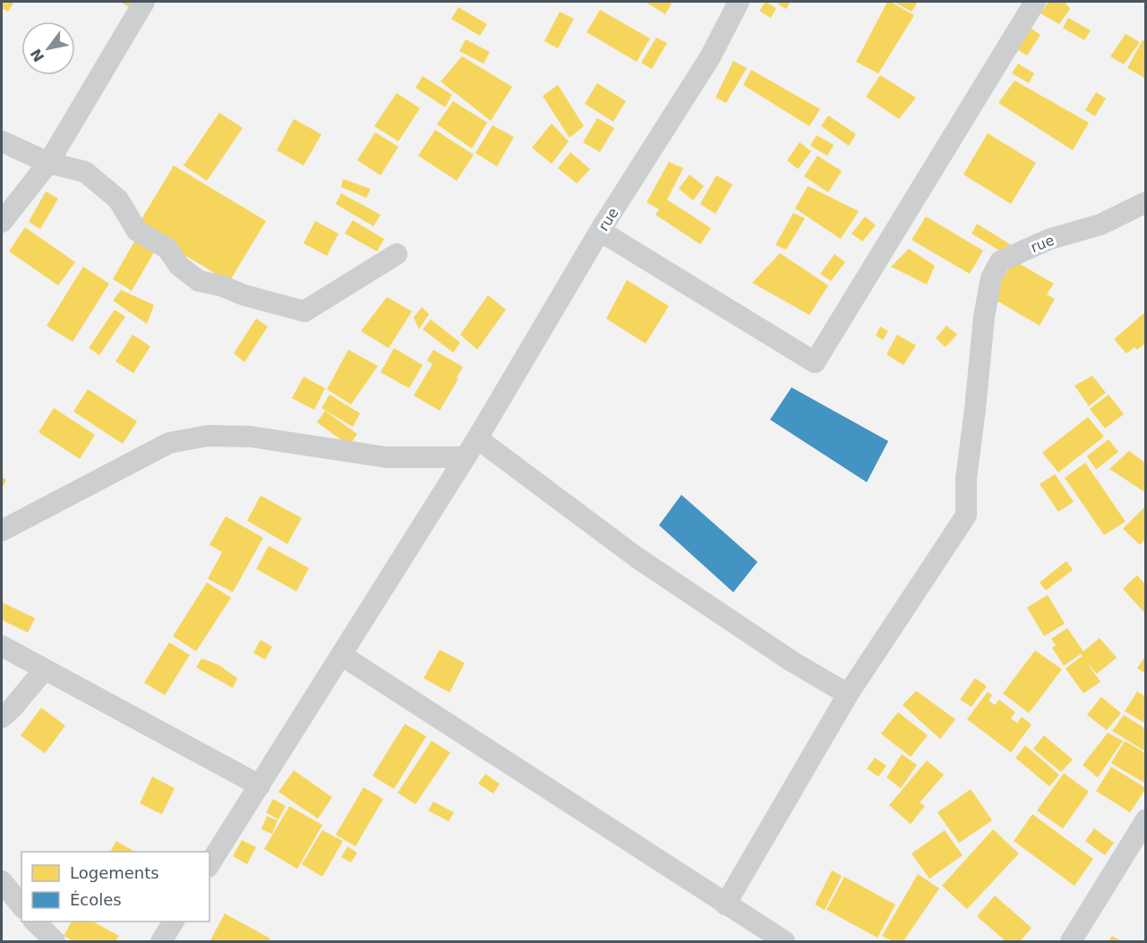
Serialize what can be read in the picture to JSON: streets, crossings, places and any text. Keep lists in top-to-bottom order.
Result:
{
  "streets": {
    "street": ["rue"]
  },
  "legend": ["Logements", "Écoles"],
  "north": "bottom left"
}
